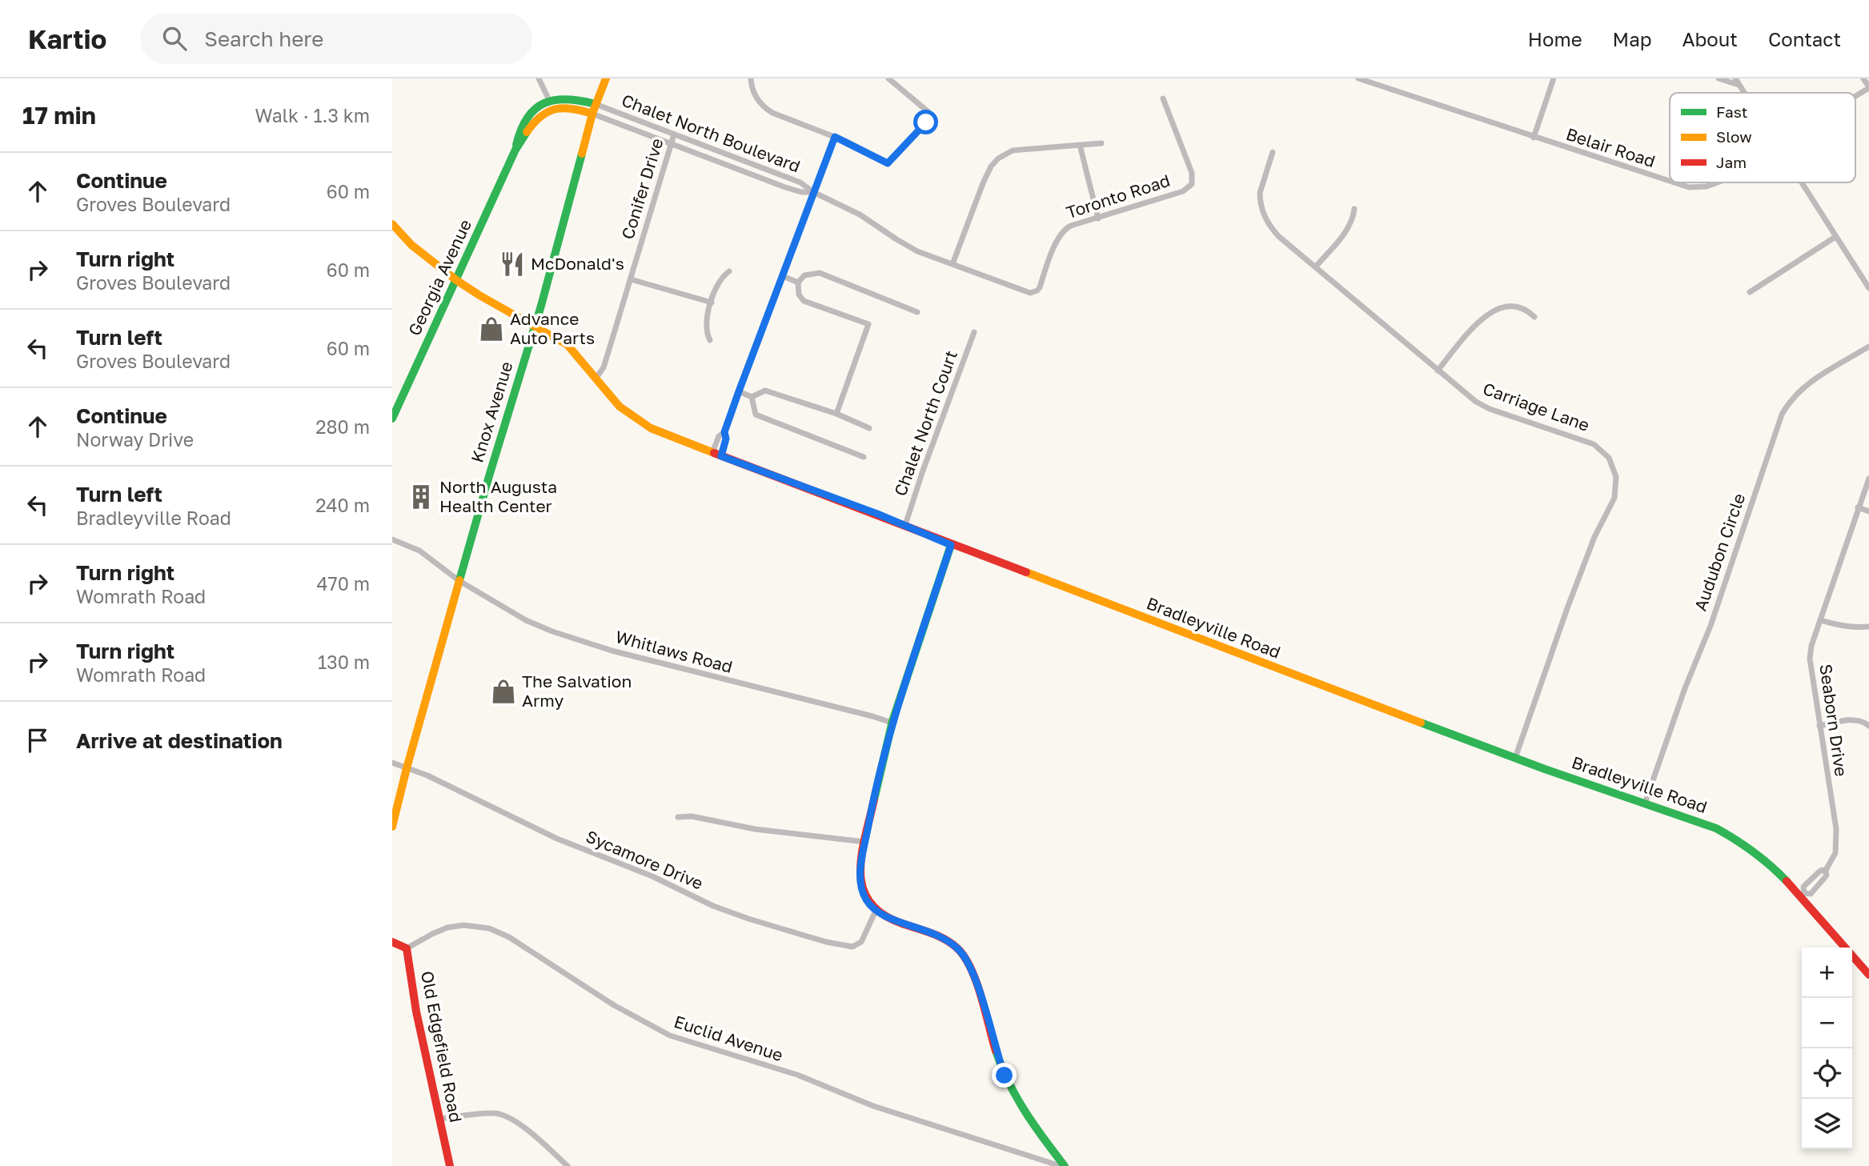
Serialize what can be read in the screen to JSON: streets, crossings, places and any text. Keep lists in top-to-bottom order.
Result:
{
  "streets": {
    "street": [
      "Chalet North Boulevard",
      "Belair Road",
      "Conifer Drive",
      "Toronto Road",
      "Georgia Avenue",
      "Carriage Lane",
      "Knox Avenue",
      "Chalet North Court",
      "Audubon Circle",
      "Bradleyville Road",
      "Whitlaws Road",
      "Seaborn Drive",
      "Sycamore Drive",
      "Euclid Avenue",
      "Old Edgefield Road"
    ]
  },
  "crossings": [
    ["Chalet North Boulevard", "Conifer Drive"],
    ["Chalet North Boulevard", "Toronto Road"],
    ["Chalet North Boulevard", "Georgia Avenue"],
    ["Chalet North Boulevard", "Knox Avenue"],
    ["Conifer Drive", "Bradleyville Road"],
    ["Georgia Avenue", "Knox Avenue"],
    ["Georgia Avenue", "Bradleyville Road"],
    ["Carriage Lane", "Bradleyville Road"],
    ["Knox Avenue", "Bradleyville Road"],
    ["Knox Avenue", "Whitlaws Road"],
    ["Knox Avenue", "Sycamore Drive"],
    ["Chalet North Court", "Bradleyville Road"],
    ["Audubon Circle", "Bradleyville Road"],
    ["Bradleyville Road", "Seaborn Drive"],
    ["Euclid Avenue", "Old Edgefield Road"]
  ],
  "places": {
    "restaurant": ["McDonald's"],
    "shop": ["Advance Auto Parts", "The Salvation Army"],
    "building": ["North Augusta Health Center"]
  },
  "legend": ["Fast", "Slow", "Jam"],
  "page": {
    "header": "Kartio",
    "search": "Search here",
    "nav": [
      "Home",
      "Map",
      "About",
      "Contact"
    ],
    "heading": ["17 min", "Walk · 1.3 km"],
    "list": [
      ["Continue", "Groves Boulevard", "60 m"],
      ["Turn right", "Groves Boulevard", "60 m"],
      ["Turn left", "Groves Boulevard", "60 m"],
      ["Continue", "Norway Drive", "280 m"],
      ["Turn left", "Bradleyville Road", "240 m"],
      ["Turn right", "Womrath Road", "470 m"],
      ["Turn right", "Womrath Road", "130 m"],
      "Arrive at destination"
    ],
    "map_buttons": ["+", "−"]
  }
}
